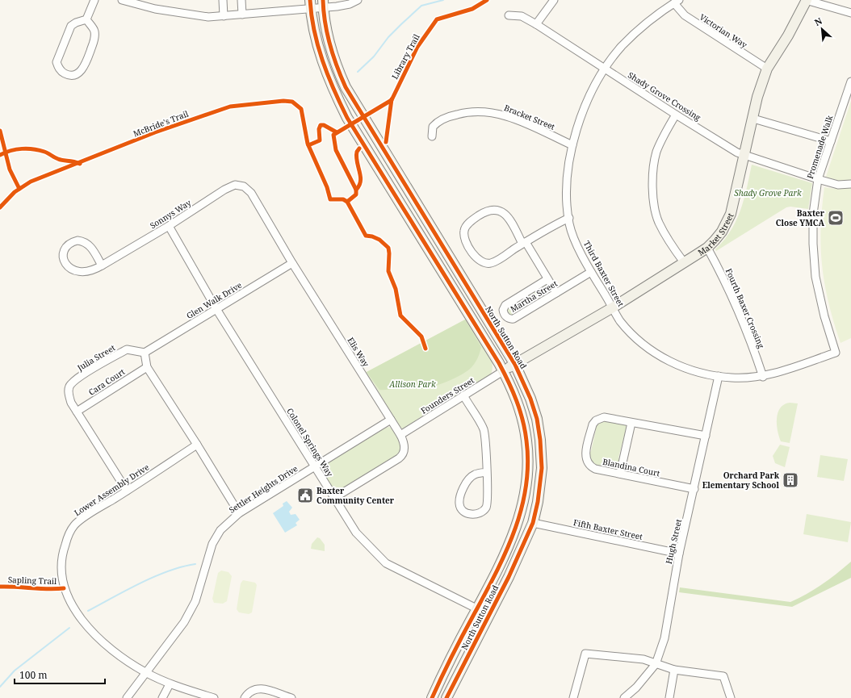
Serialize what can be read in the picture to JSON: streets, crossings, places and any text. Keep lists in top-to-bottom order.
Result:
{
  "streets": {
    "main road": ["Market Street", "North Sutton Road"],
    "street": [
      "Victorian Way",
      "Shady Grove Crossing",
      "Bracket Street",
      "Promenade Walk",
      "Sonnys Way",
      "Third Baxter Street",
      "Martha Street",
      "Glen Walk Drive",
      "Fourth Baxer Crossing",
      "Elis Way",
      "Julia Street",
      "Cara Court",
      "Founders Street",
      "Colonel Springs Way",
      "Blandina Court",
      "Settler Heights Drive",
      "Lower Assembly Drive",
      "Fifth Baxter Street",
      "Hugh Street"
    ],
    "cycle path": ["Library Trail", "McBride's Trail", "Sapling Trail"]
  },
  "crossings": [
    ["Victorian Way", "Market Street"],
    ["Victorian Way", "Third Baxter Street"],
    ["Shady Grove Crossing", "Promenade Walk"],
    ["Shady Grove Crossing", "Market Street"],
    ["Shady Grove Crossing", "Third Baxter Street"],
    ["Bracket Street", "Third Baxter Street"],
    ["Promenade Walk", "Third Baxter Street"],
    ["Sonnys Way", "Elis Way"],
    ["Sonnys Way", "Colonel Springs Way"],
    ["Market Street", "Third Baxter Street"],
    ["Market Street", "Fourth Baxer Crossing"],
    ["Market Street", "North Sutton Road"],
    ["Market Street", "Founders Street"],
    ["Third Baxter Street", "Martha Street"],
    ["Third Baxter Street", "Fourth Baxer Crossing"],
    ["Third Baxter Street", "Hugh Street"],
    ["Glen Walk Drive", "Elis Way"],
    ["Glen Walk Drive", "Julia Street"],
    ["Glen Walk Drive", "Colonel Springs Way"],
    ["North Sutton Road", "Founders Street"],
    ["North Sutton Road", "Colonel Springs Way"],
    ["North Sutton Road", "Fifth Baxter Street"],
    ["Elis Way", "Founders Street"],
    ["Elis Way", "Colonel Springs Way"],
    ["Elis Way", "Settler Heights Drive"],
    ["Julia Street", "Cara Court"],
    ["Julia Street", "Lower Assembly Drive"],
    ["Colonel Springs Way", "Settler Heights Drive"],
    ["Blandina Court", "Hugh Street"],
    ["Settler Heights Drive", "Lower Assembly Drive"],
    ["Fifth Baxter Street", "Hugh Street"]
  ],
  "parks": ["Shady Grove Park", "Allison Park"],
  "places": {
    "sports": ["Baxter Close YMCA"],
    "building": ["Orchard Park Elementary School"],
    "public building": ["Baxter Community Center"]
  },
  "scale_bar": "100 m",
  "north": "top left"
}
